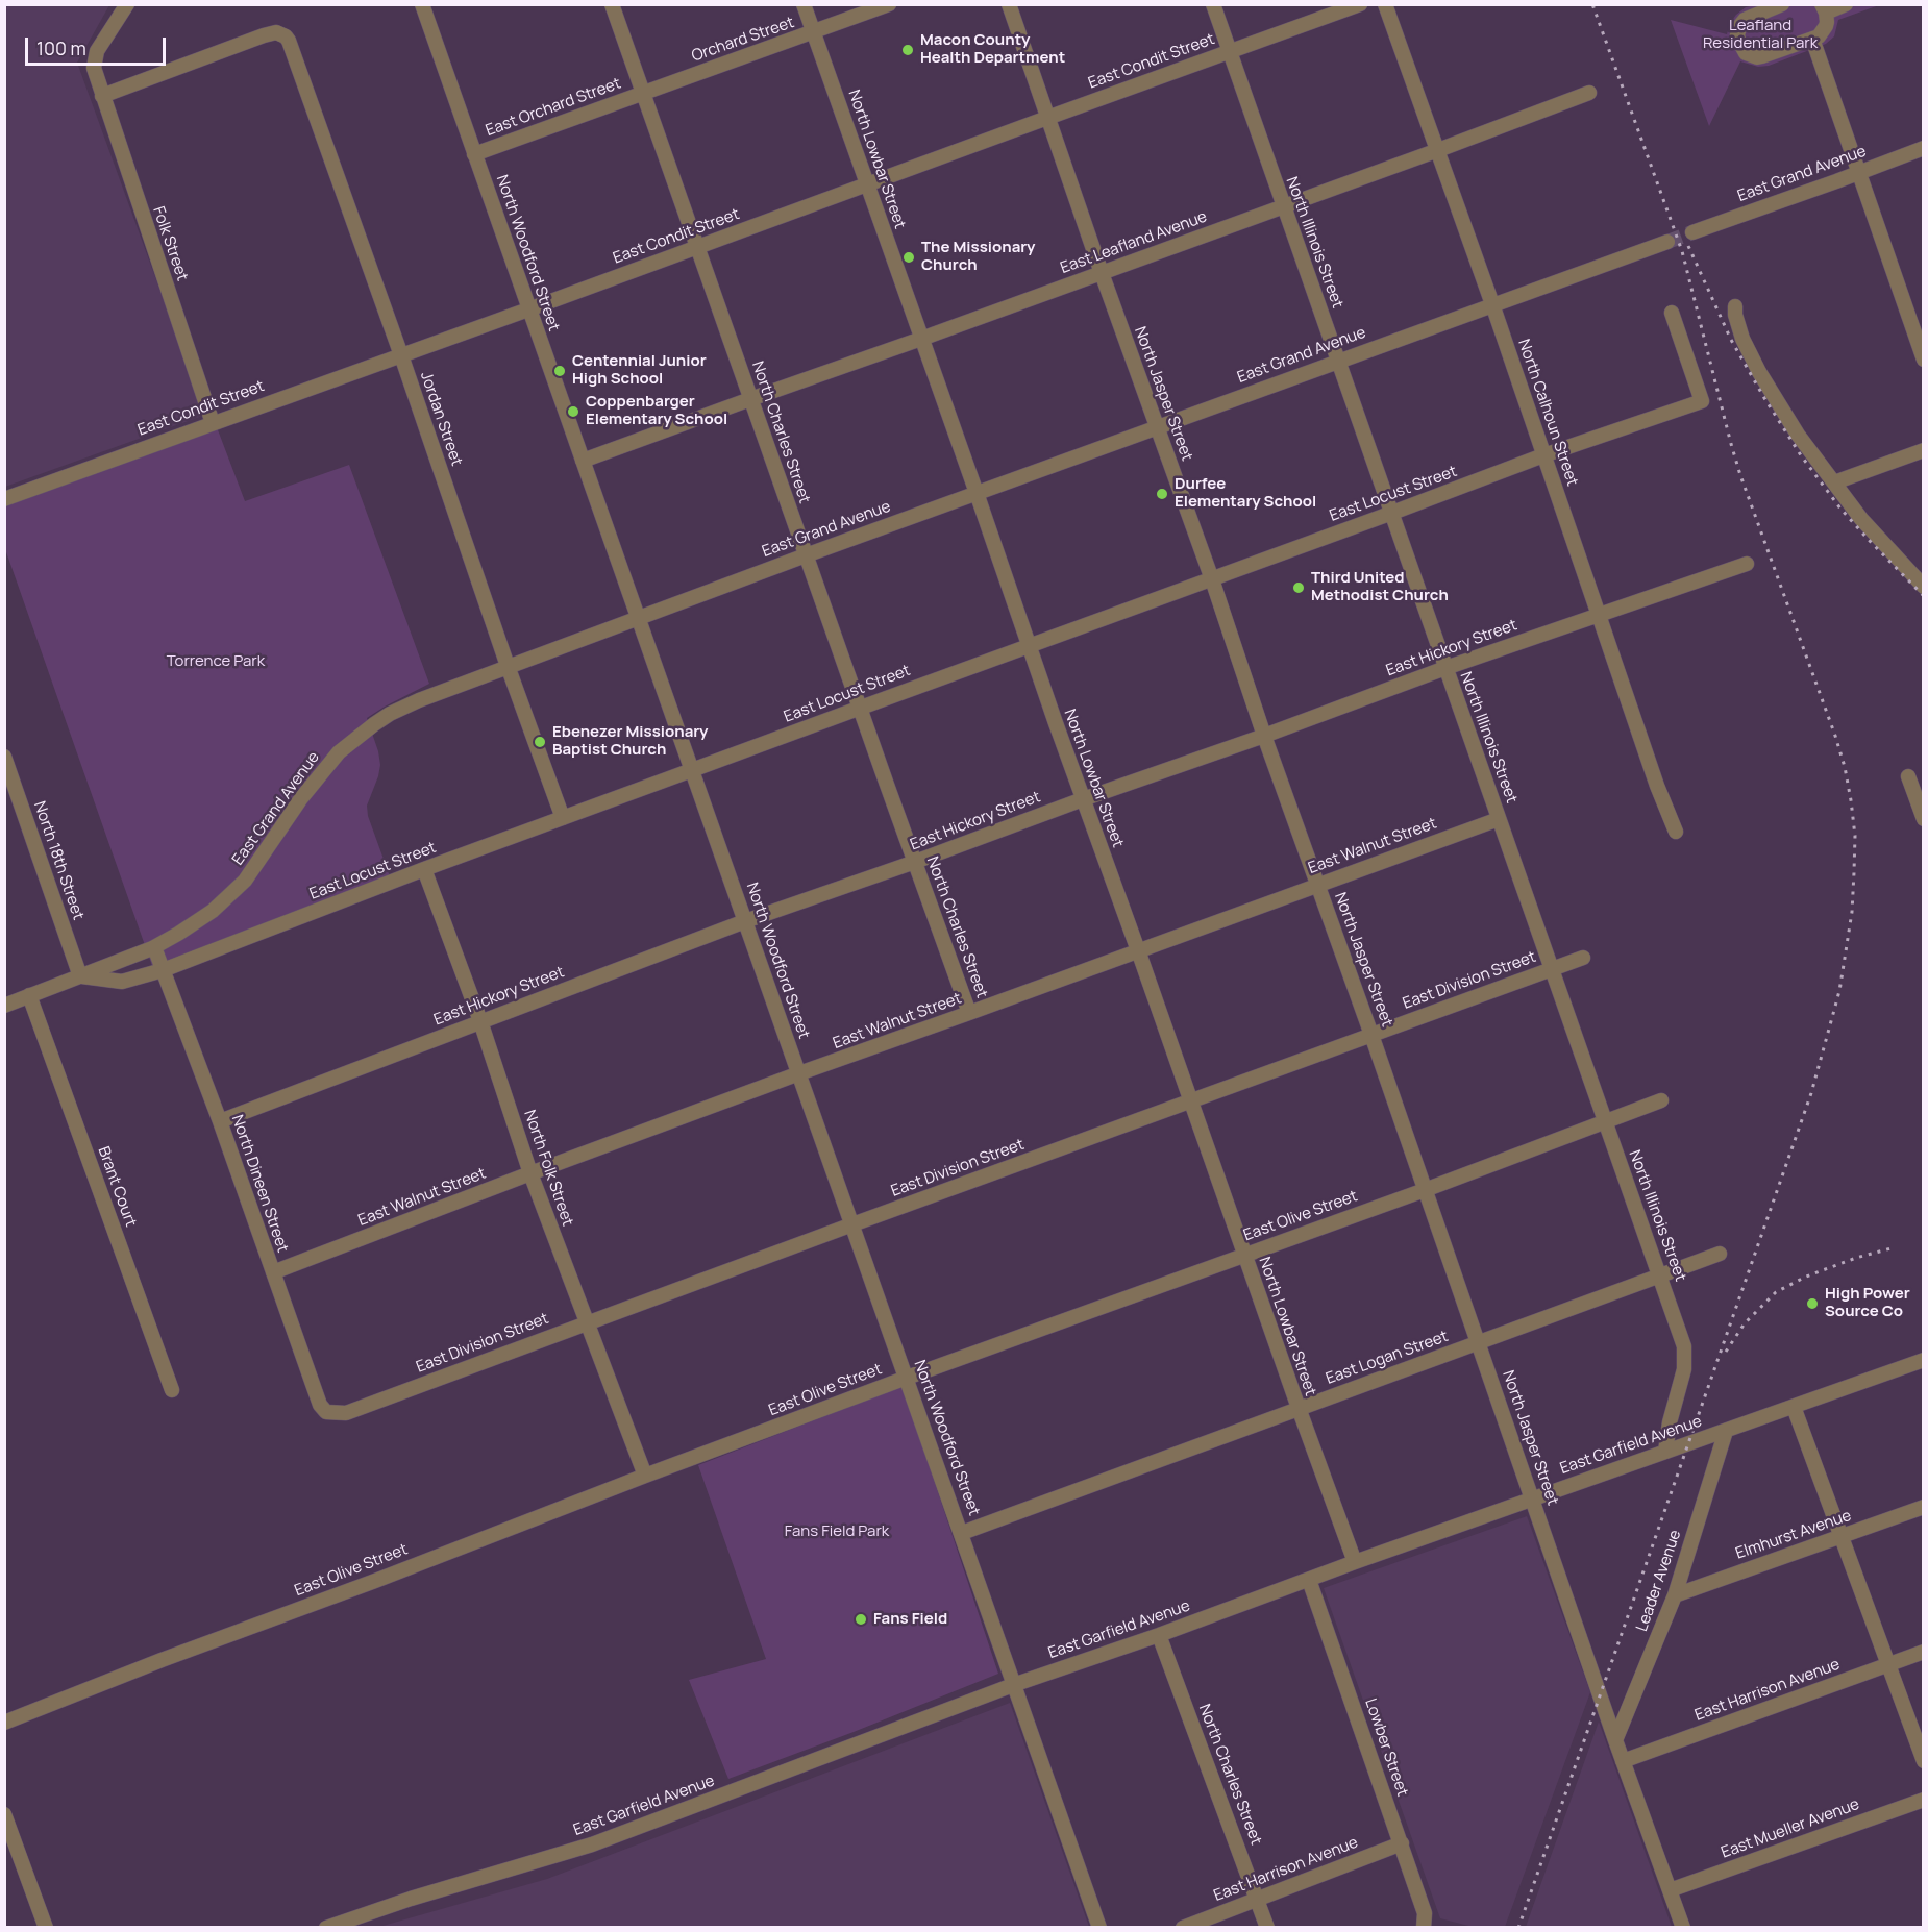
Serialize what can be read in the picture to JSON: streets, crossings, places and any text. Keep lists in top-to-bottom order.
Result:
{
  "streets": {
    "street": [
      "Orchard Street",
      "East Condit Street",
      "East Orchard Street",
      "North Lowbar Street",
      "East Grand Avenue",
      "East Leafland Avenue",
      "North Illinois Street",
      "Folk Street",
      "North Woodford Street",
      "North Jasper Street",
      "North Calhoun Street",
      "Jordan Street",
      "North Charles Street",
      "East Locust Street",
      "East Hickory Street",
      "East Walnut Street",
      "North 18th Street",
      "East Division Street",
      "North Folk Street",
      "North Dineen Street",
      "Brant Court",
      "East Olive Street",
      "East Logan Street",
      "East Garfield Avenue",
      "Elmhurst Avenue",
      "Leader Avenue",
      "East Harrison Avenue",
      "Lowber Street",
      "East Mueller Avenue"
    ]
  },
  "crossings": [
    ["Orchard Street", "East Orchard Street"],
    ["Orchard Street", "North Lowbar Street"],
    ["Orchard Street", "North Charles Street"],
    ["East Condit Street", "North Lowbar Street"],
    ["East Condit Street", "North Illinois Street"],
    ["East Condit Street", "Folk Street"],
    ["East Condit Street", "North Woodford Street"],
    ["East Condit Street", "North Jasper Street"],
    ["East Condit Street", "Jordan Street"],
    ["East Condit Street", "North Charles Street"],
    ["East Orchard Street", "North Woodford Street"],
    ["East Orchard Street", "North Charles Street"],
    ["North Lowbar Street", "East Grand Avenue"],
    ["North Lowbar Street", "East Leafland Avenue"],
    ["North Lowbar Street", "East Locust Street"],
    ["North Lowbar Street", "East Hickory Street"],
    ["North Lowbar Street", "East Walnut Street"],
    ["North Lowbar Street", "East Division Street"],
    ["North Lowbar Street", "East Olive Street"],
    ["North Lowbar Street", "East Logan Street"],
    ["North Lowbar Street", "East Garfield Avenue"],
    ["East Grand Avenue", "North Illinois Street"],
    ["East Grand Avenue", "North Woodford Street"],
    ["East Grand Avenue", "North Jasper Street"],
    ["East Grand Avenue", "North Calhoun Street"],
    ["East Grand Avenue", "Jordan Street"],
    ["East Grand Avenue", "North Charles Street"],
    ["East Grand Avenue", "East Locust Street"],
    ["East Grand Avenue", "North 18th Street"],
    ["East Grand Avenue", "North Dineen Street"],
    ["East Leafland Avenue", "North Illinois Street"],
    ["East Leafland Avenue", "North Woodford Street"],
    ["East Leafland Avenue", "North Jasper Street"],
    ["East Leafland Avenue", "North Calhoun Street"],
    ["East Leafland Avenue", "North Charles Street"],
    ["North Illinois Street", "East Locust Street"],
    ["North Illinois Street", "East Hickory Street"],
    ["North Illinois Street", "East Walnut Street"],
    ["North Illinois Street", "East Division Street"],
    ["North Illinois Street", "East Olive Street"],
    ["North Illinois Street", "East Logan Street"],
    ["North Illinois Street", "East Garfield Avenue"],
    ["Folk Street", "Jordan Street"],
    ["North Woodford Street", "East Locust Street"],
    ["North Woodford Street", "East Hickory Street"],
    ["North Woodford Street", "East Walnut Street"],
    ["North Woodford Street", "East Division Street"],
    ["North Woodford Street", "East Olive Street"],
    ["North Woodford Street", "East Logan Street"],
    ["North Woodford Street", "East Garfield Avenue"],
    ["North Jasper Street", "East Locust Street"],
    ["North Jasper Street", "East Hickory Street"],
    ["North Jasper Street", "East Walnut Street"],
    ["North Jasper Street", "East Division Street"],
    ["North Jasper Street", "East Olive Street"],
    ["North Jasper Street", "East Logan Street"],
    ["North Jasper Street", "East Garfield Avenue"],
    ["North Jasper Street", "Leader Avenue"],
    ["North Jasper Street", "East Harrison Avenue"],
    ["North Jasper Street", "East Mueller Avenue"],
    ["North Calhoun Street", "East Locust Street"],
    ["North Calhoun Street", "East Hickory Street"],
    ["Jordan Street", "East Locust Street"],
    ["North Charles Street", "East Locust Street"],
    ["North Charles Street", "East Hickory Street"],
    ["North Charles Street", "East Walnut Street"],
    ["North Charles Street", "East Garfield Avenue"],
    ["North Charles Street", "East Harrison Avenue"],
    ["East Locust Street", "North 18th Street"],
    ["East Locust Street", "North Folk Street"],
    ["East Locust Street", "North Dineen Street"],
    ["East Locust Street", "Brant Court"],
    ["East Hickory Street", "North Folk Street"],
    ["East Hickory Street", "North Dineen Street"],
    ["East Walnut Street", "North Folk Street"],
    ["East Walnut Street", "North Dineen Street"],
    ["East Division Street", "North Folk Street"],
    ["East Division Street", "North Dineen Street"],
    ["North Folk Street", "East Olive Street"],
    ["East Garfield Avenue", "Leader Avenue"],
    ["East Garfield Avenue", "Lowber Street"],
    ["Elmhurst Avenue", "Leader Avenue"],
    ["East Harrison Avenue", "Lowber Street"]
  ],
  "parks": ["Leafland Residential Park", "Torrence Park", "Fans Field Park"],
  "places": [
    "Macon County Health Department",
    "The Missionary Church",
    "Centennial Junior High School",
    "Coppenbarger Elementary School",
    "Durfee Elementary School",
    "Third United Methodist Church",
    "Ebenezer Missionary Baptist Church",
    "High Power Source Co",
    "Fans Field"
  ],
  "scale_bar": "100 m"
}
